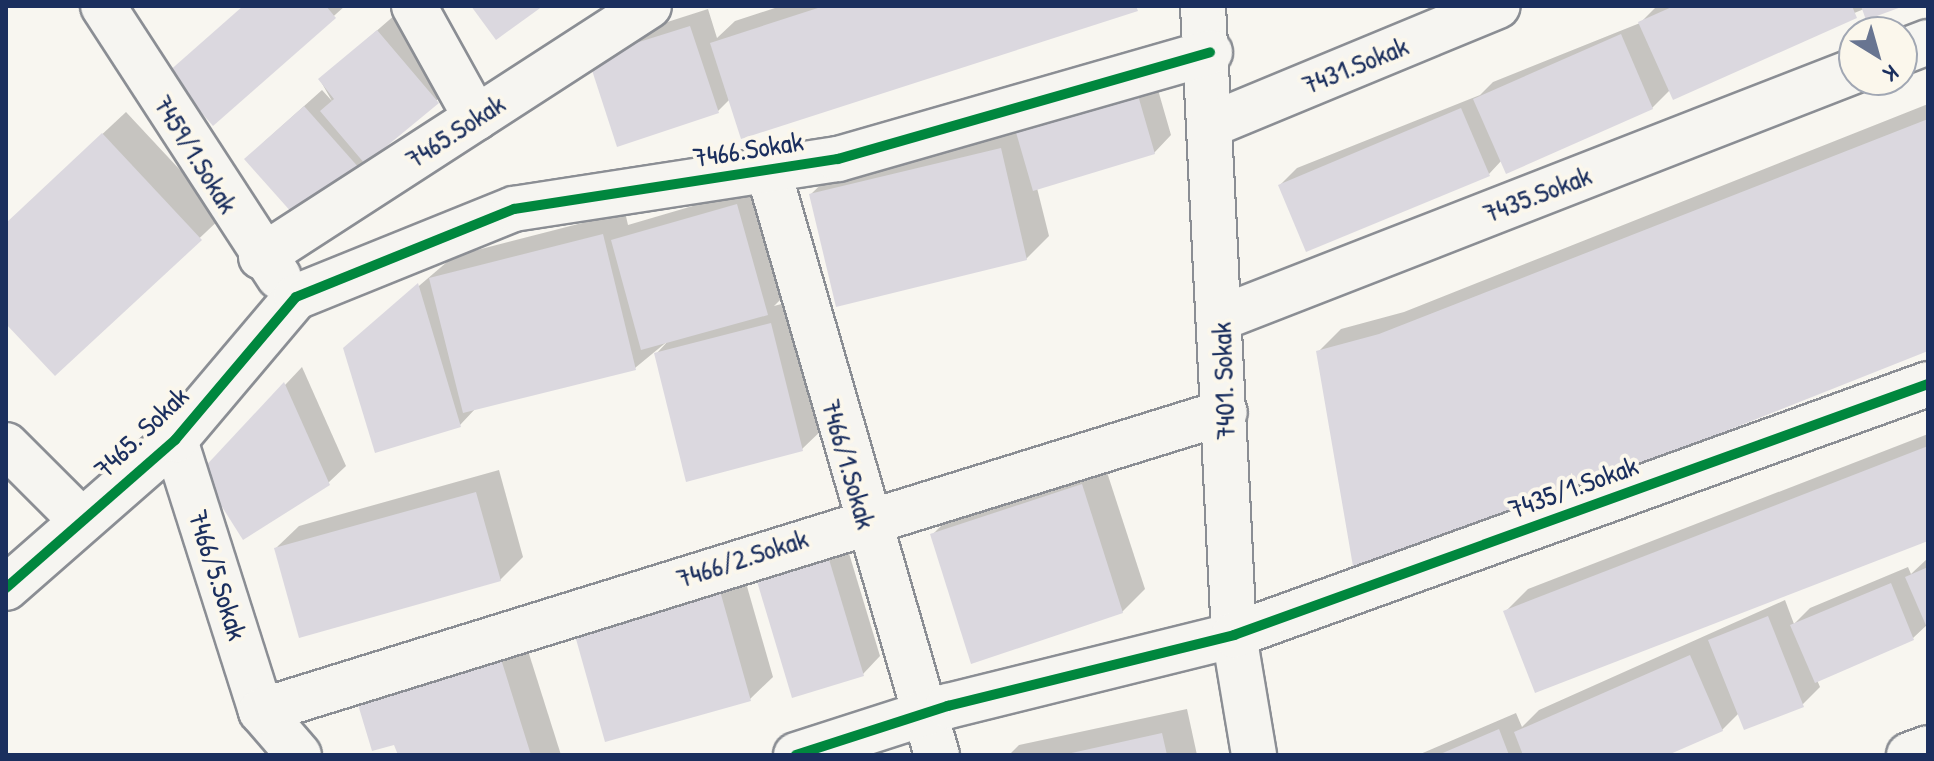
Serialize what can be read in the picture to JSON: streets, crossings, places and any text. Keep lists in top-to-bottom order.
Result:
{
  "streets": {
    "street": [
      "7431.Sokak",
      "7465.Sokak",
      "7466.Sokak",
      "7459/1.Sokak",
      "7435.Sokak",
      "7401. Sokak",
      "7465. Sokak",
      "7466/1.Sokak",
      "7435/1.Sokak",
      "7466/2.Sokak",
      "7466/5.Sokak"
    ]
  },
  "crossings": [
    ["7431.Sokak", "7401. Sokak"],
    ["7465.Sokak", "7459/1.Sokak"],
    ["7466.Sokak", "7459/1.Sokak"],
    ["7466.Sokak", "7401. Sokak"],
    ["7466.Sokak", "7465. Sokak"],
    ["7466.Sokak", "7466/1.Sokak"],
    ["7459/1.Sokak", "7465. Sokak"],
    ["7435.Sokak", "7401. Sokak"],
    ["7401. Sokak", "7435/1.Sokak"],
    ["7401. Sokak", "7466/2.Sokak"],
    ["7465. Sokak", "7466/5.Sokak"],
    ["7466/1.Sokak", "7435/1.Sokak"],
    ["7466/1.Sokak", "7466/2.Sokak"],
    ["7466/2.Sokak", "7466/5.Sokak"]
  ],
  "north": "bottom right"
}
